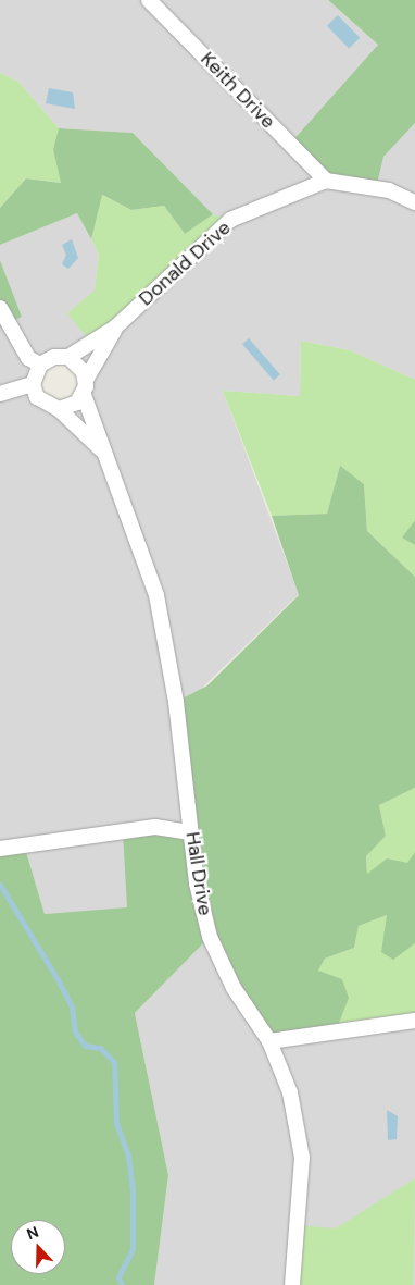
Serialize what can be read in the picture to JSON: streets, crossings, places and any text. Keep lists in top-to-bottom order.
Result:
{
  "streets": {
    "street": ["Keith Drive", "Donald Drive", "Hall Drive"]
  },
  "crossings": [
    ["Keith Drive", "Donald Drive"],
    ["Donald Drive", "Hall Drive"]
  ],
  "north": "top"
}
